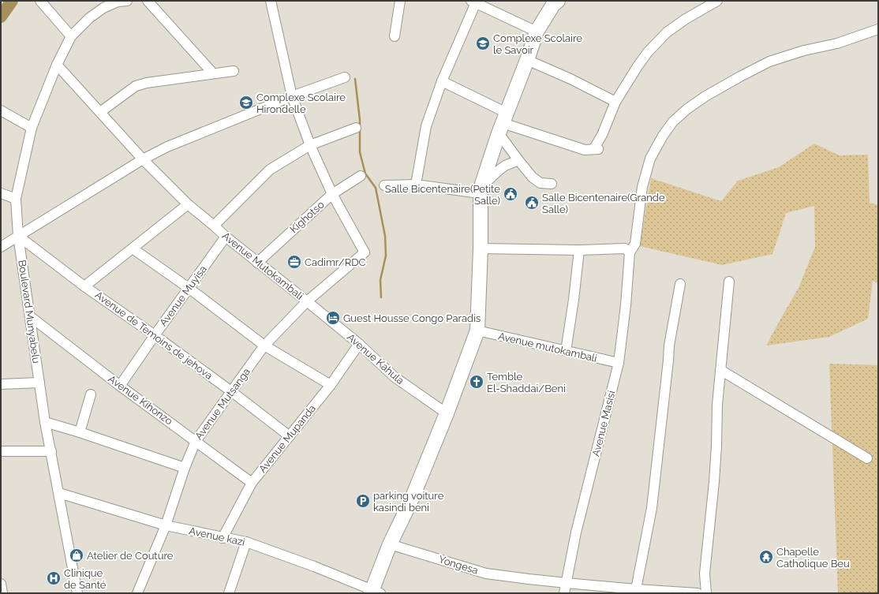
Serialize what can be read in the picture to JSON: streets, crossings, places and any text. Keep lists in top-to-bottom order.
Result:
{
  "streets": {
    "street": [
      "Kighotso",
      "Avenue Mutokambali",
      "Avenue Muyisa",
      "Boulevard Munyabelu",
      "Avenue de Temoins de jehova",
      "Avenue mutokambali",
      "Avenue Kahula",
      "Avenue Kihonzo",
      "Avenue Mutsanga",
      "Avenue Masisi",
      "Avenue Mupanda",
      "Avenue kazi",
      "Yongesa"
    ]
  },
  "crossings": [
    ["Kighotso", "Avenue Mutokambali"],
    ["Avenue Mutokambali", "Avenue Muyisa"],
    ["Avenue Mutokambali", "Boulevard Munyabelu"],
    ["Avenue Mutokambali", "Avenue Kahula"],
    ["Avenue Mutokambali", "Avenue Mutsanga"],
    ["Avenue Muyisa", "Avenue de Temoins de jehova"],
    ["Avenue Muyisa", "Avenue Kihonzo"],
    ["Boulevard Munyabelu", "Avenue de Temoins de jehova"],
    ["Boulevard Munyabelu", "Avenue Kihonzo"],
    ["Boulevard Munyabelu", "Avenue kazi"],
    ["Avenue de Temoins de jehova", "Avenue Mutsanga"],
    ["Avenue de Temoins de jehova", "Avenue Mupanda"],
    ["Avenue mutokambali", "Avenue Masisi"],
    ["Avenue Kahula", "Avenue Mutsanga"],
    ["Avenue Kahula", "Avenue Mupanda"],
    ["Avenue Kihonzo", "Avenue Mutsanga"],
    ["Avenue Kihonzo", "Avenue Mupanda"],
    ["Avenue Mutsanga", "Avenue kazi"],
    ["Avenue Masisi", "Yongesa"],
    ["Avenue Mupanda", "Avenue kazi"]
  ],
  "places": {
    "school or university": ["Complexe Scolaire le Savoir", "Complexe Scolaire Hirondelle"],
    "public building": ["Salle Bicentenaire(Petite Salle)", "Salle Bicentenaire(Grande Salle)"],
    "office": ["Cadimr/RDC"],
    "hotel": ["Guest Housse Congo Paradis"],
    "church": ["Temble El-Shaddai/Beni"],
    "parking": ["parking voiture kasindi beni"],
    "shop": ["Atelier de Couture"],
    "temple": ["Chapelle Catholique Beu"],
    "hospital": ["Clinique de Santé"]
  }
}
